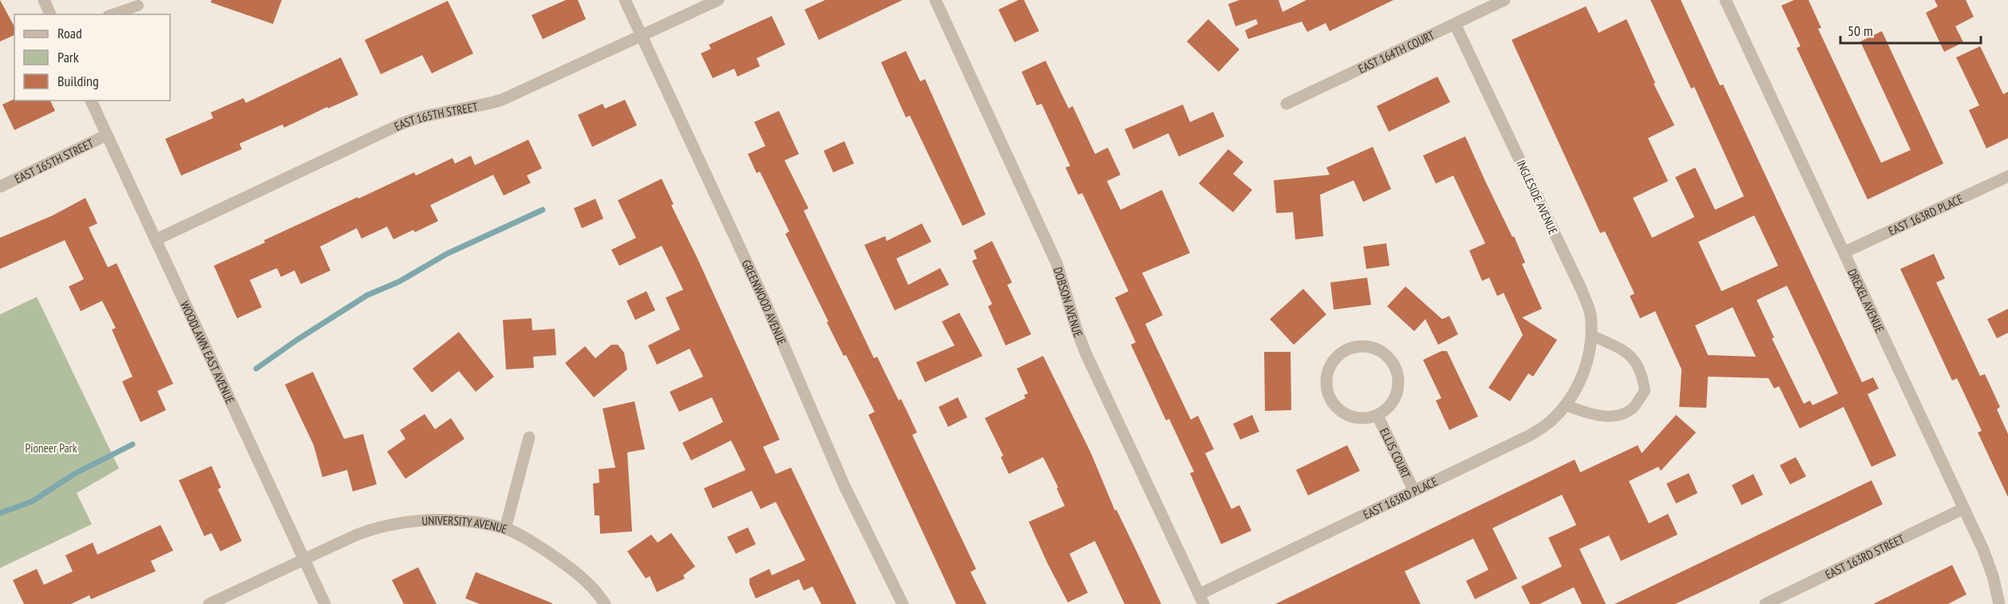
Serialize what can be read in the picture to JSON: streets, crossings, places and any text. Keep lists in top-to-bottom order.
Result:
{
  "streets": {
    "street": [
      "EAST 164TH COURT",
      "EAST 165TH STREET",
      "INGLESIDE AVENUE",
      "EAST 163RD PLACE",
      "DREXEL AVENUE",
      "GREENWOOD AVENUE",
      "DOBSON AVENUE",
      "WOODLAWN EAST AVENUE",
      "ELLIS COURT",
      "UNIVERSITY AVENUE",
      "EAST 163RD STREET"
    ]
  },
  "crossings": [
    ["EAST 164TH COURT", "INGLESIDE AVENUE"],
    ["EAST 165TH STREET", "GREENWOOD AVENUE"],
    ["EAST 165TH STREET", "WOODLAWN EAST AVENUE"],
    ["INGLESIDE AVENUE", "EAST 163RD PLACE"],
    ["EAST 163RD PLACE", "DREXEL AVENUE"],
    ["EAST 163RD PLACE", "DOBSON AVENUE"],
    ["EAST 163RD PLACE", "ELLIS COURT"],
    ["DREXEL AVENUE", "EAST 163RD STREET"],
    ["WOODLAWN EAST AVENUE", "UNIVERSITY AVENUE"]
  ],
  "parks": ["Pioneer Park"],
  "legend": ["Road", "Park", "Building"],
  "scale_bar": "50 m"
}
